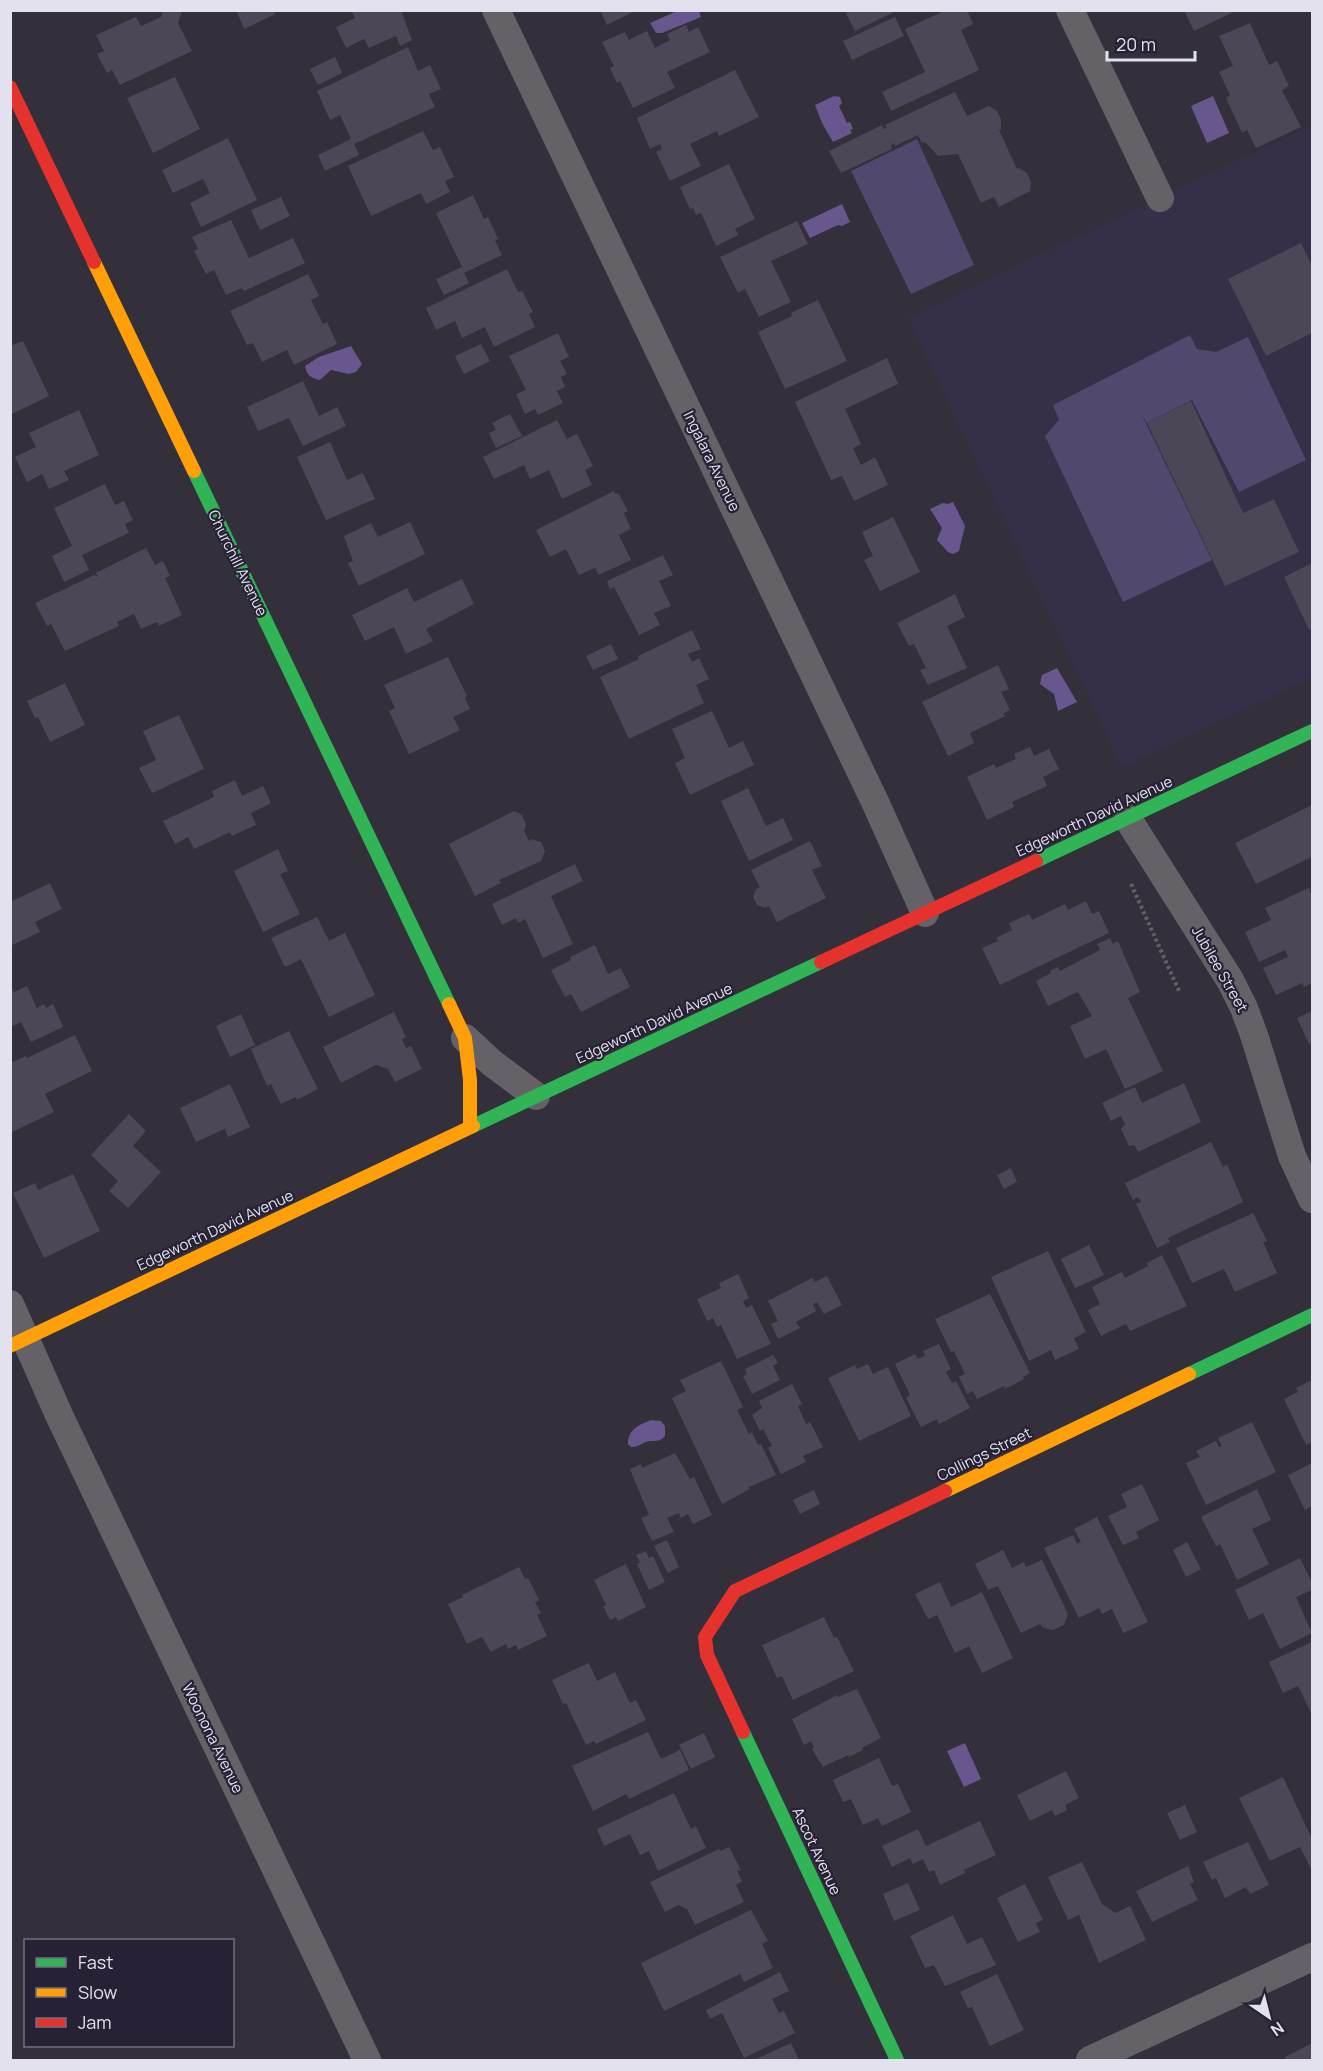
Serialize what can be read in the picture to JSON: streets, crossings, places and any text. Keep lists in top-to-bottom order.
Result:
{
  "streets": {
    "street": [
      "Ingalara Avenue",
      "Churchill Avenue",
      "Edgeworth David Avenue",
      "Jubilee Street",
      "Collings Street",
      "Woonona Avenue",
      "Ascot Avenue"
    ]
  },
  "crossings": [
    ["Ingalara Avenue", "Edgeworth David Avenue"],
    ["Churchill Avenue", "Edgeworth David Avenue"],
    ["Edgeworth David Avenue", "Jubilee Street"],
    ["Edgeworth David Avenue", "Woonona Avenue"],
    ["Collings Street", "Ascot Avenue"]
  ],
  "legend": ["Fast", "Slow", "Jam"],
  "scale_bar": "20 m",
  "north": "bottom right"
}
